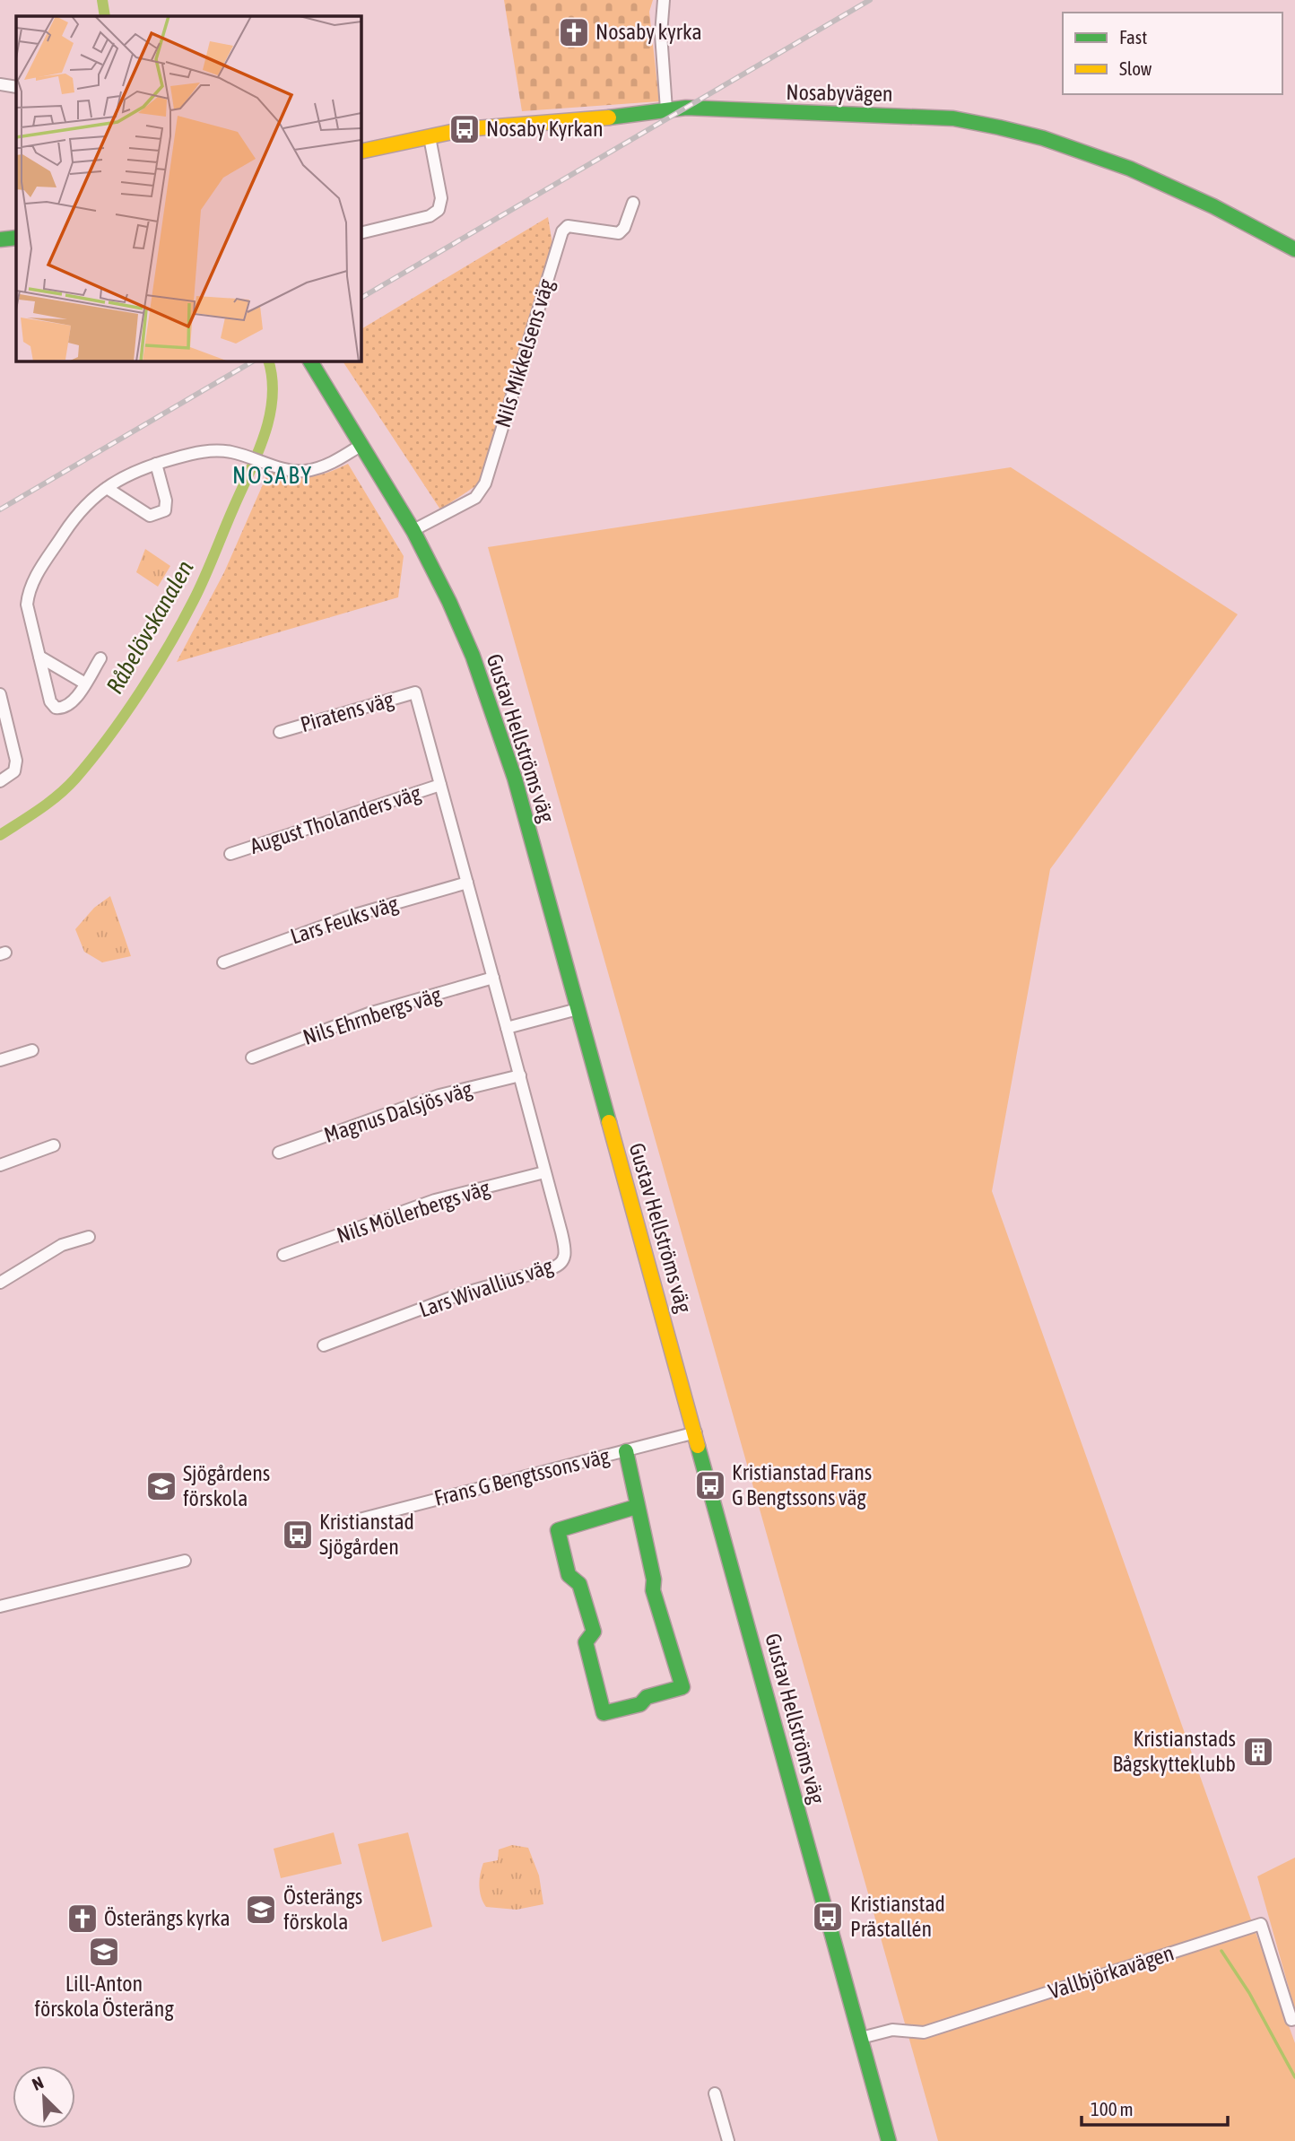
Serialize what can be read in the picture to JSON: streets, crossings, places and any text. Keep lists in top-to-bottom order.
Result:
{
  "streets": {
    "street": [
      "Nosabyvägen",
      "Nils Mikkelsens väg",
      "Piratens väg",
      "Gustav Hellströms väg",
      "August Tholanders väg",
      "Lars Feuks väg",
      "Nils Ehrnbergs väg",
      "Magnus Dalsjös väg",
      "Nils Möllerbergs väg",
      "Lars Wivallius väg",
      "Frans G Bengtssons väg",
      "Vallbjörkavägen"
    ]
  },
  "crossings": [
    ["Nils Mikkelsens väg", "Gustav Hellströms väg"],
    ["Piratens väg", "Lars Wivallius väg"],
    ["Gustav Hellströms väg", "Frans G Bengtssons väg"],
    ["Gustav Hellströms väg", "Vallbjörkavägen"],
    ["August Tholanders väg", "Lars Wivallius väg"],
    ["Lars Feuks väg", "Lars Wivallius väg"],
    ["Nils Ehrnbergs väg", "Lars Wivallius väg"],
    ["Magnus Dalsjös väg", "Lars Wivallius väg"],
    ["Nils Möllerbergs väg", "Lars Wivallius väg"]
  ],
  "districts": ["NOSABY"],
  "water": ["Råbelövskanalen"],
  "places": {
    "church": ["Nosaby kyrka", "Österängs kyrka"],
    "bus stop": [
      "Nosaby Kyrkan",
      "Kristianstad Frans G Bengtssons väg",
      "Kristianstad Sjögården",
      "Kristianstad Prästallén"
    ],
    "school or university": ["Sjögårdens förskola", "Österängs förskola", "Lill-Anton förskola Österäng"],
    "building": ["Kristianstads Bågskytteklubb"]
  },
  "legend": ["Fast", "Slow"],
  "scale_bar": "100 m",
  "north": "top left"
}
